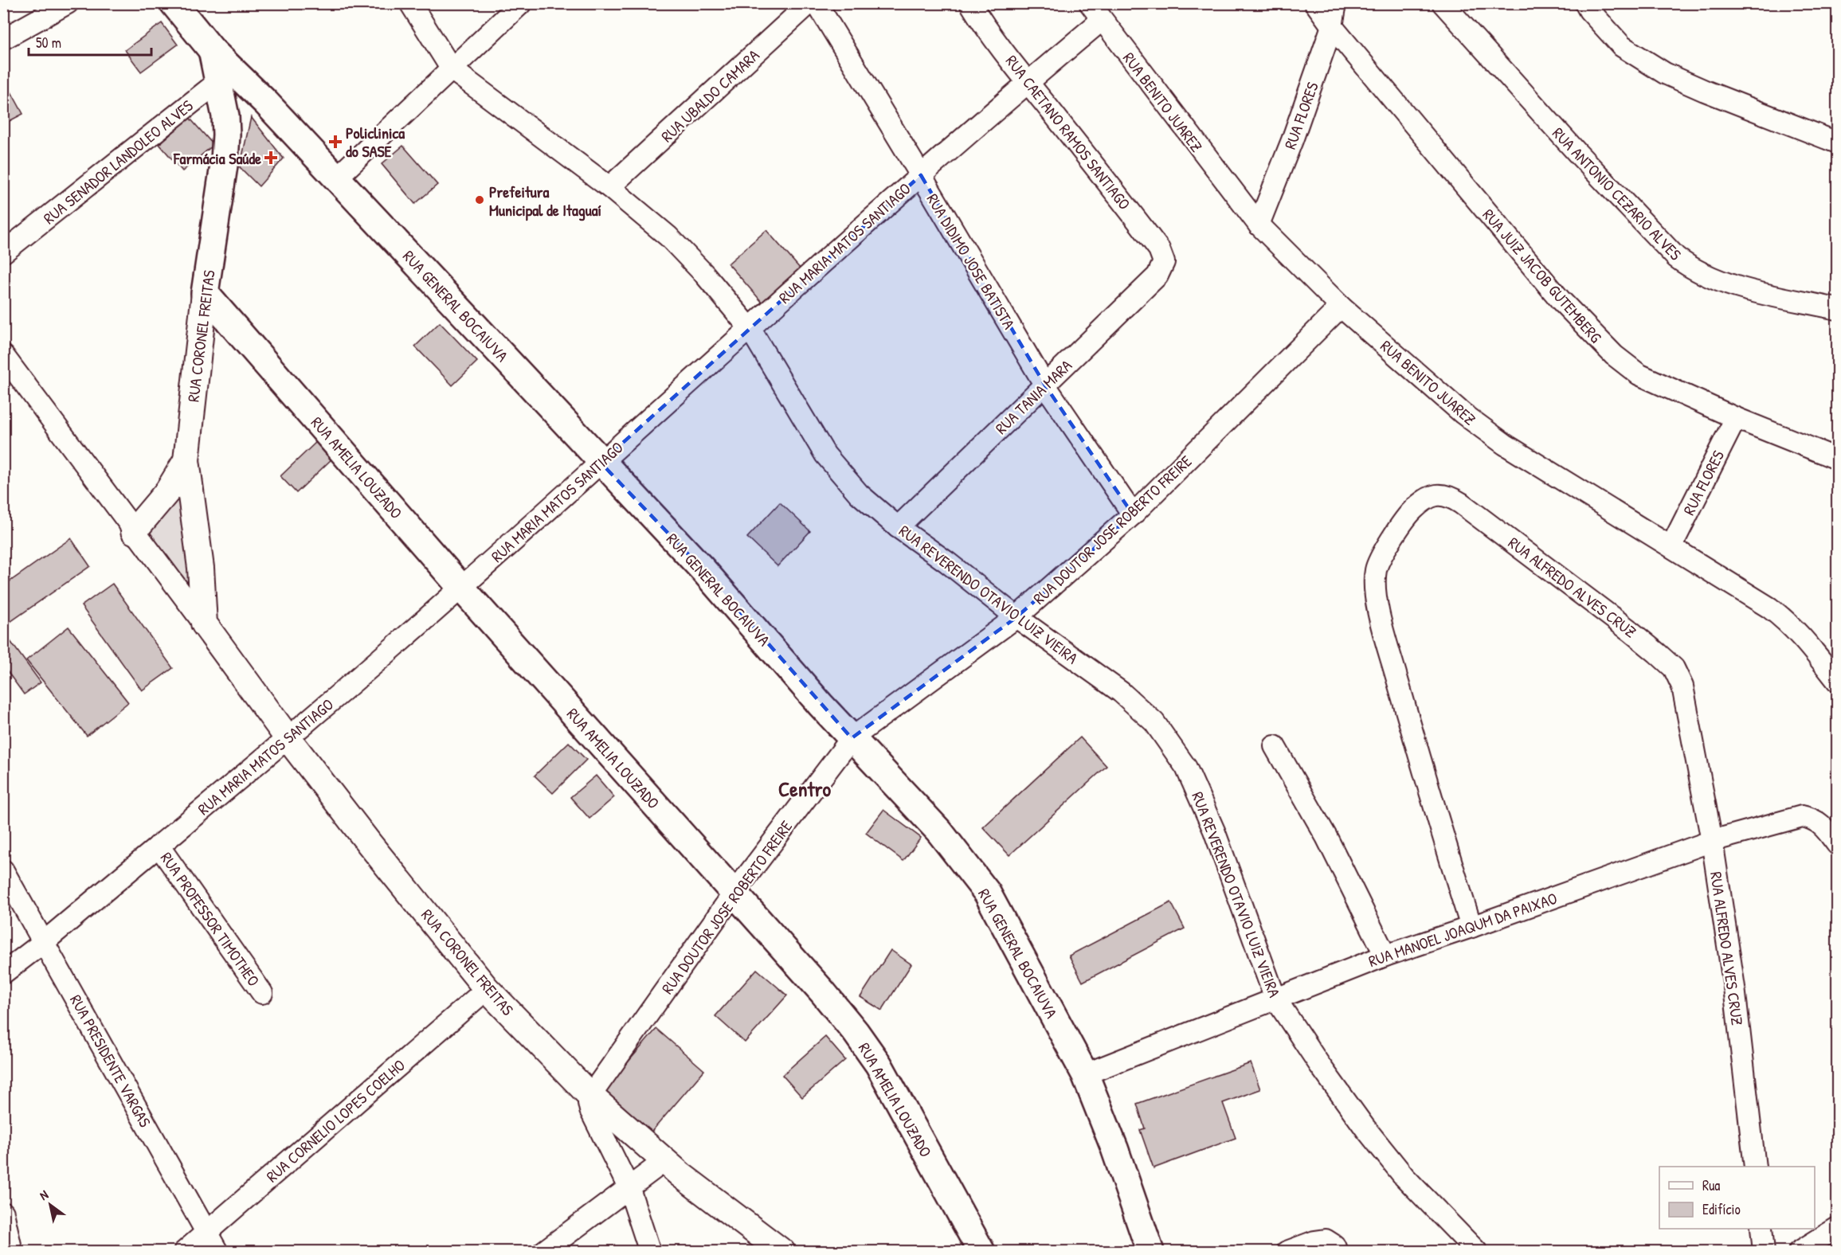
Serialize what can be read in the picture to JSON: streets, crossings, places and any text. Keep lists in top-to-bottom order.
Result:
{
  "streets": {
    "main road": ["RUA GENERAL BOCAIUVA", "RUA CORONEL FREITAS", "RUA AMELIA LOUZADO"],
    "street": [
      "RUA UBALDO CAMARA",
      "RUA BENITO JUAREZ",
      "RUA FLORES",
      "RUA CAETANO RAMOS SANTIAGO",
      "RUA SENADOR LANDOLEO ALVES",
      "RUA ANTONIO CEZARIO ALVES",
      "RUA MARIA MATOS SANTIAGO",
      "RUA DIDIMO JOSE BATISTA",
      "RUA JUIZ JACOB GUTEMBERG",
      "RUA TANIA MARA",
      "RUA DOUTOR JOSE ROBERTO FREIRE",
      "RUA ALFREDO ALVES CRUZ",
      "RUA REVERENDO OTAVIO LUIZ VIEIRA",
      "RUA PROFESSOR TIMOTHEO",
      "RUA MANOEL JOAQUM DA PAIXAO",
      "RUA PRESIDENTE VARGAS",
      "RUA CORNELIO LOPES COELHO"
    ]
  },
  "crossings": [
    ["RUA UBALDO CAMARA", "RUA REVERENDO OTAVIO LUIZ VIEIRA"],
    ["RUA BENITO JUAREZ", "RUA FLORES"],
    ["RUA BENITO JUAREZ", "RUA MARIA MATOS SANTIAGO"],
    ["RUA BENITO JUAREZ", "RUA DOUTOR JOSE ROBERTO FREIRE"],
    ["RUA FLORES", "RUA JUIZ JACOB GUTEMBERG"],
    ["RUA CAETANO RAMOS SANTIAGO", "RUA MARIA MATOS SANTIAGO"],
    ["RUA CAETANO RAMOS SANTIAGO", "RUA TANIA MARA"],
    ["RUA SENADOR LANDOLEO ALVES", "RUA GENERAL BOCAIUVA"],
    ["RUA SENADOR LANDOLEO ALVES", "RUA CORONEL FREITAS"],
    ["RUA MARIA MATOS SANTIAGO", "RUA DIDIMO JOSE BATISTA"],
    ["RUA MARIA MATOS SANTIAGO", "RUA GENERAL BOCAIUVA"],
    ["RUA MARIA MATOS SANTIAGO", "RUA CORONEL FREITAS"],
    ["RUA MARIA MATOS SANTIAGO", "RUA AMELIA LOUZADO"],
    ["RUA MARIA MATOS SANTIAGO", "RUA REVERENDO OTAVIO LUIZ VIEIRA"],
    ["RUA MARIA MATOS SANTIAGO", "RUA PROFESSOR TIMOTHEO"],
    ["RUA MARIA MATOS SANTIAGO", "RUA PRESIDENTE VARGAS"],
    ["RUA DIDIMO JOSE BATISTA", "RUA TANIA MARA"],
    ["RUA DIDIMO JOSE BATISTA", "RUA DOUTOR JOSE ROBERTO FREIRE"],
    ["RUA GENERAL BOCAIUVA", "RUA CORONEL FREITAS"],
    ["RUA GENERAL BOCAIUVA", "RUA DOUTOR JOSE ROBERTO FREIRE"],
    ["RUA GENERAL BOCAIUVA", "RUA MANOEL JOAQUM DA PAIXAO"],
    ["RUA CORONEL FREITAS", "RUA AMELIA LOUZADO"],
    ["RUA CORONEL FREITAS", "RUA DOUTOR JOSE ROBERTO FREIRE"],
    ["RUA CORONEL FREITAS", "RUA CORNELIO LOPES COELHO"],
    ["RUA TANIA MARA", "RUA REVERENDO OTAVIO LUIZ VIEIRA"],
    ["RUA AMELIA LOUZADO", "RUA DOUTOR JOSE ROBERTO FREIRE"],
    ["RUA DOUTOR JOSE ROBERTO FREIRE", "RUA REVERENDO OTAVIO LUIZ VIEIRA"],
    ["RUA ALFREDO ALVES CRUZ", "RUA MANOEL JOAQUM DA PAIXAO"],
    ["RUA REVERENDO OTAVIO LUIZ VIEIRA", "RUA MANOEL JOAQUM DA PAIXAO"],
    ["RUA PRESIDENTE VARGAS", "RUA CORNELIO LOPES COELHO"]
  ],
  "districts": ["Centro"],
  "places": {
    "health": ["Policlinica do SASE", "Farmácia Saúde"],
    "other": ["Prefeitura Municipal de Itaguaí"]
  },
  "legend": ["Rua", "Edifício"],
  "scale_bar": "50 m",
  "north": "top left"
}
